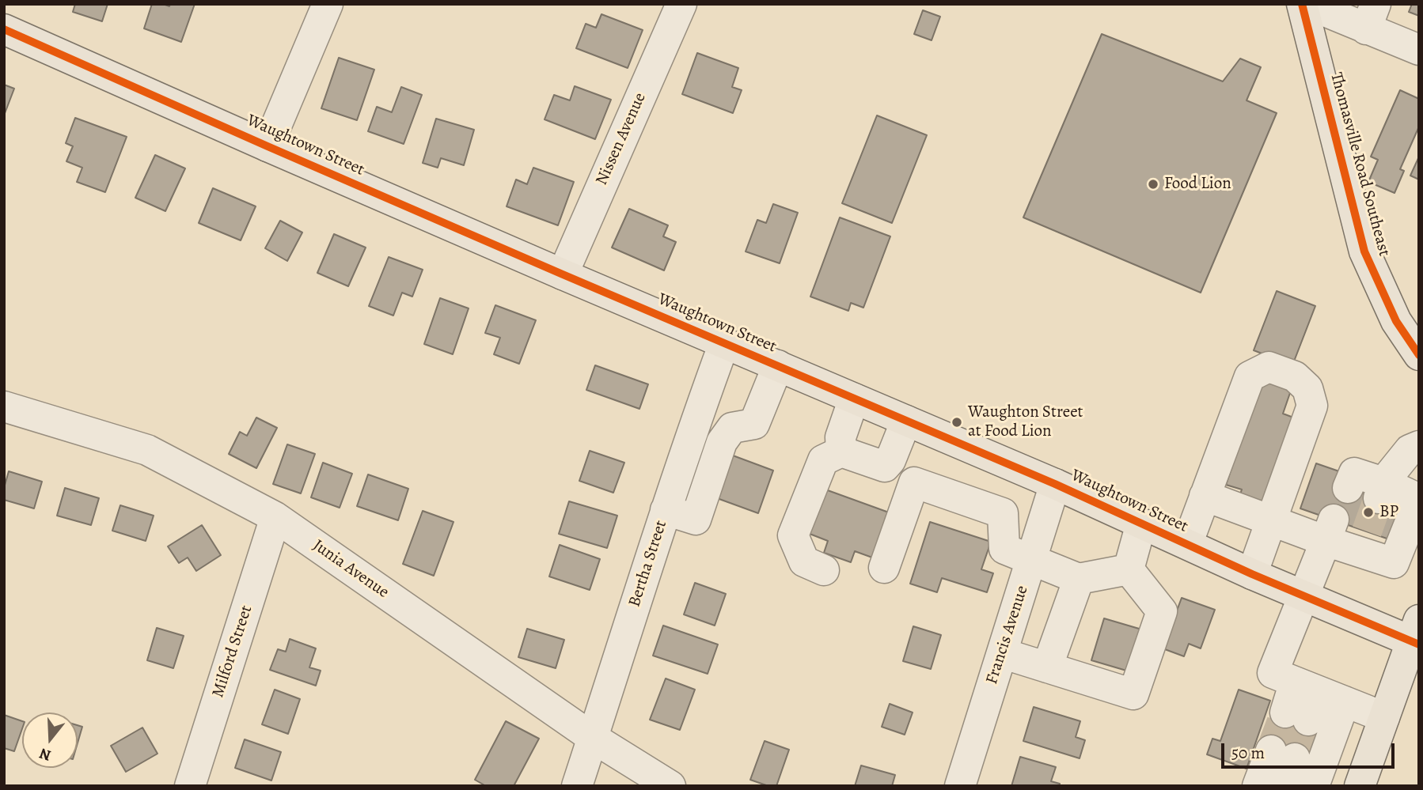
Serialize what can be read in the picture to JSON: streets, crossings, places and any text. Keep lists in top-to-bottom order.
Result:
{
  "streets": {
    "main road": ["Waughtown Street", "Thomasville Road Southeast"],
    "street": [
      "Nissen Avenue",
      "Bertha Street",
      "Junia Avenue",
      "Francis Avenue",
      "Milford Street"
    ]
  },
  "crossings": [
    ["Nissen Avenue", "Waughtown Street"],
    ["Waughtown Street", "Bertha Street"],
    ["Waughtown Street", "Francis Avenue"],
    ["Bertha Street", "Junia Avenue"],
    ["Junia Avenue", "Milford Street"]
  ],
  "places": ["Food Lion", "Waughton Street at Food Lion", "BP"],
  "scale_bar": "50 m",
  "north": "bottom"
}
